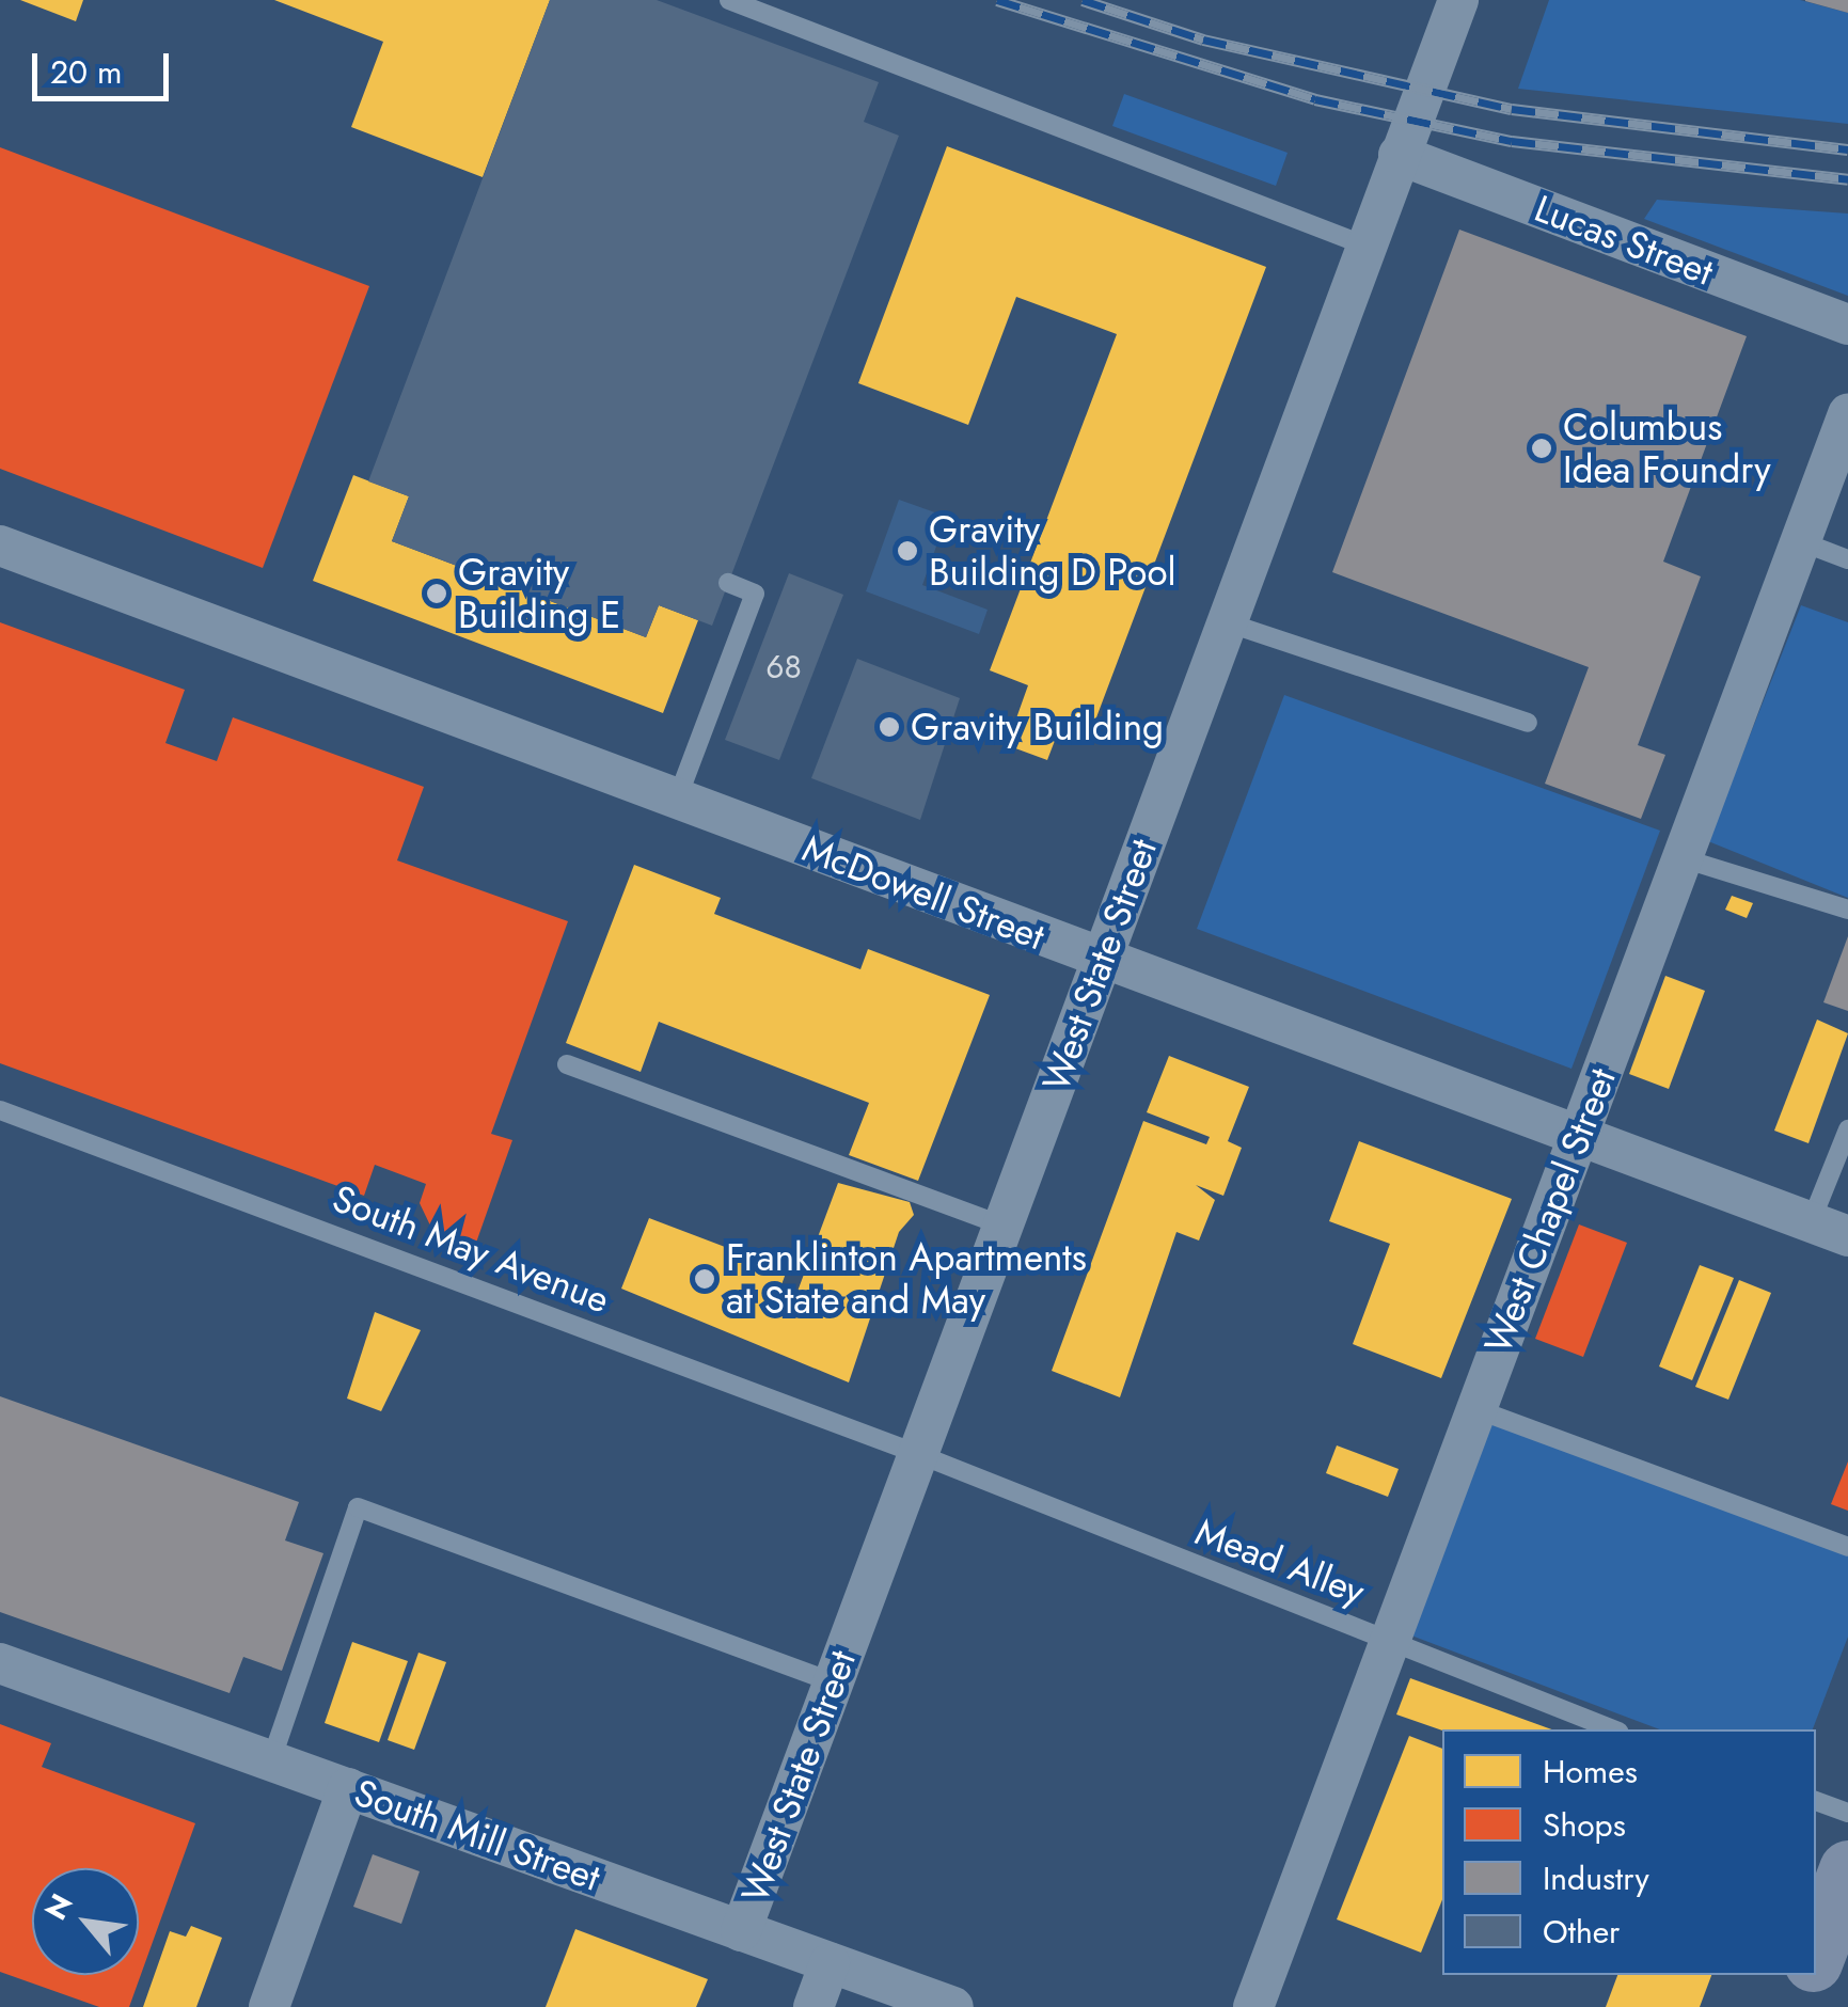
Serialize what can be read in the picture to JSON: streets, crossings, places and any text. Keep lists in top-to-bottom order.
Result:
{
  "streets": {
    "street": [
      "Lucas Street",
      "McDowell Street",
      "West State Street",
      "West Chapel Street",
      "South Mill Street"
    ],
    "lane": ["South May Avenue", "Mead Alley"]
  },
  "crossings": [
    ["Lucas Street", "West State Street"],
    ["McDowell Street", "West State Street"],
    ["McDowell Street", "West Chapel Street"],
    ["West State Street", "South May Avenue"],
    ["West State Street", "Mead Alley"],
    ["West State Street", "South Mill Street"],
    ["West Chapel Street", "Mead Alley"],
    ["South May Avenue", "Mead Alley"]
  ],
  "places": [
    "Columbus Idea Foundry",
    "Gravity Building D Pool",
    "Gravity Building E",
    "Gravity Building",
    "Franklinton Apartments at State and May"
  ],
  "house_numbers": ["68"],
  "legend": [
    "Homes",
    "Shops",
    "Industry",
    "Other"
  ],
  "scale_bar": "20 m",
  "north": "top left"
}
